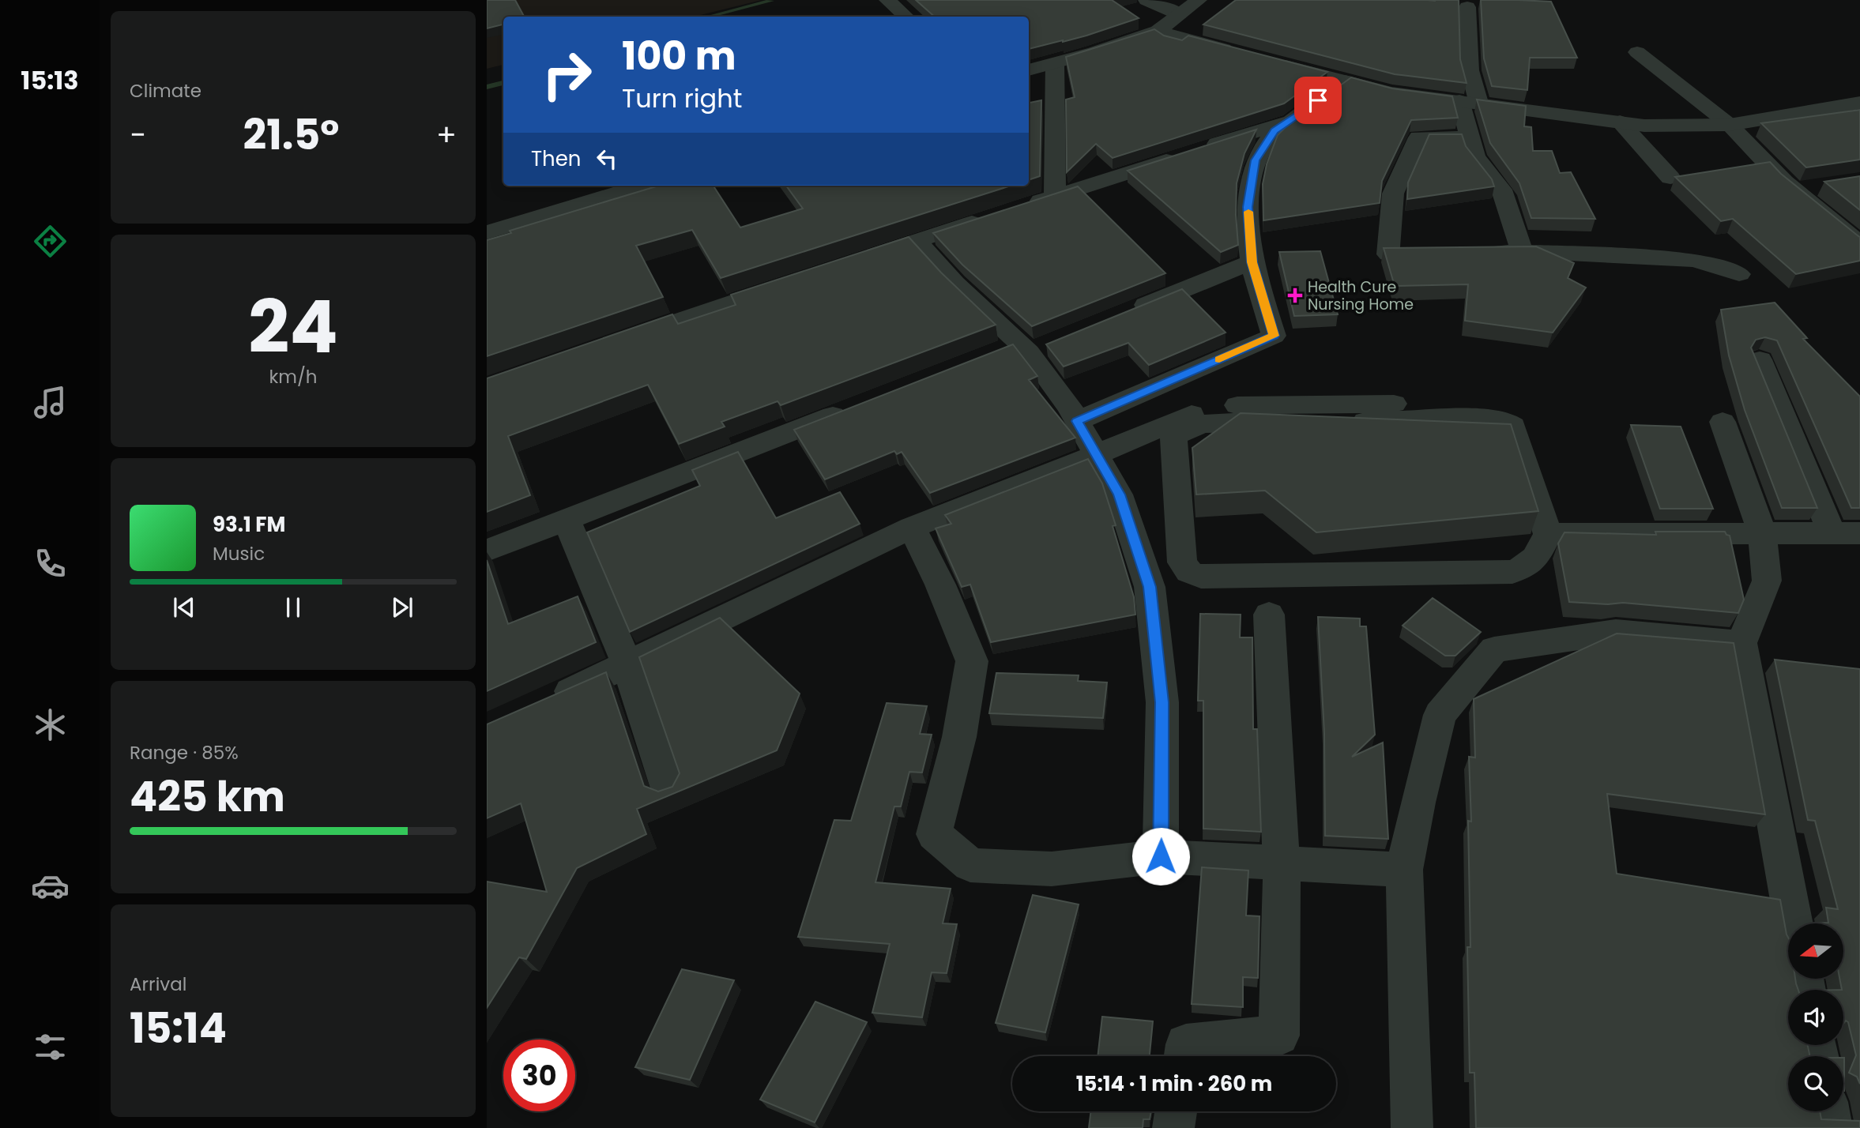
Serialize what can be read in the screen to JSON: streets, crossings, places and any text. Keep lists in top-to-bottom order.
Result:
{
  "places": {
    "health": ["Health Cure Nursing Home"]
  },
  "north": "left",
  "page": {
    "tabs": "15:13",
    "tile": [
      "Climate",
      ["24", "km/h"],
      ["Range · 85%", "425 km"],
      ["Arrival", "15:14"]
    ],
    "turn": ["100 m", "Turn right"],
    "heat": ["−", "21.5°", "+"],
    "then": "Then",
    "song": ["93.1 FM", "Music"],
    "limit": "30",
    "trip": "15:14 · 1 min · 260 m"
  }
}
